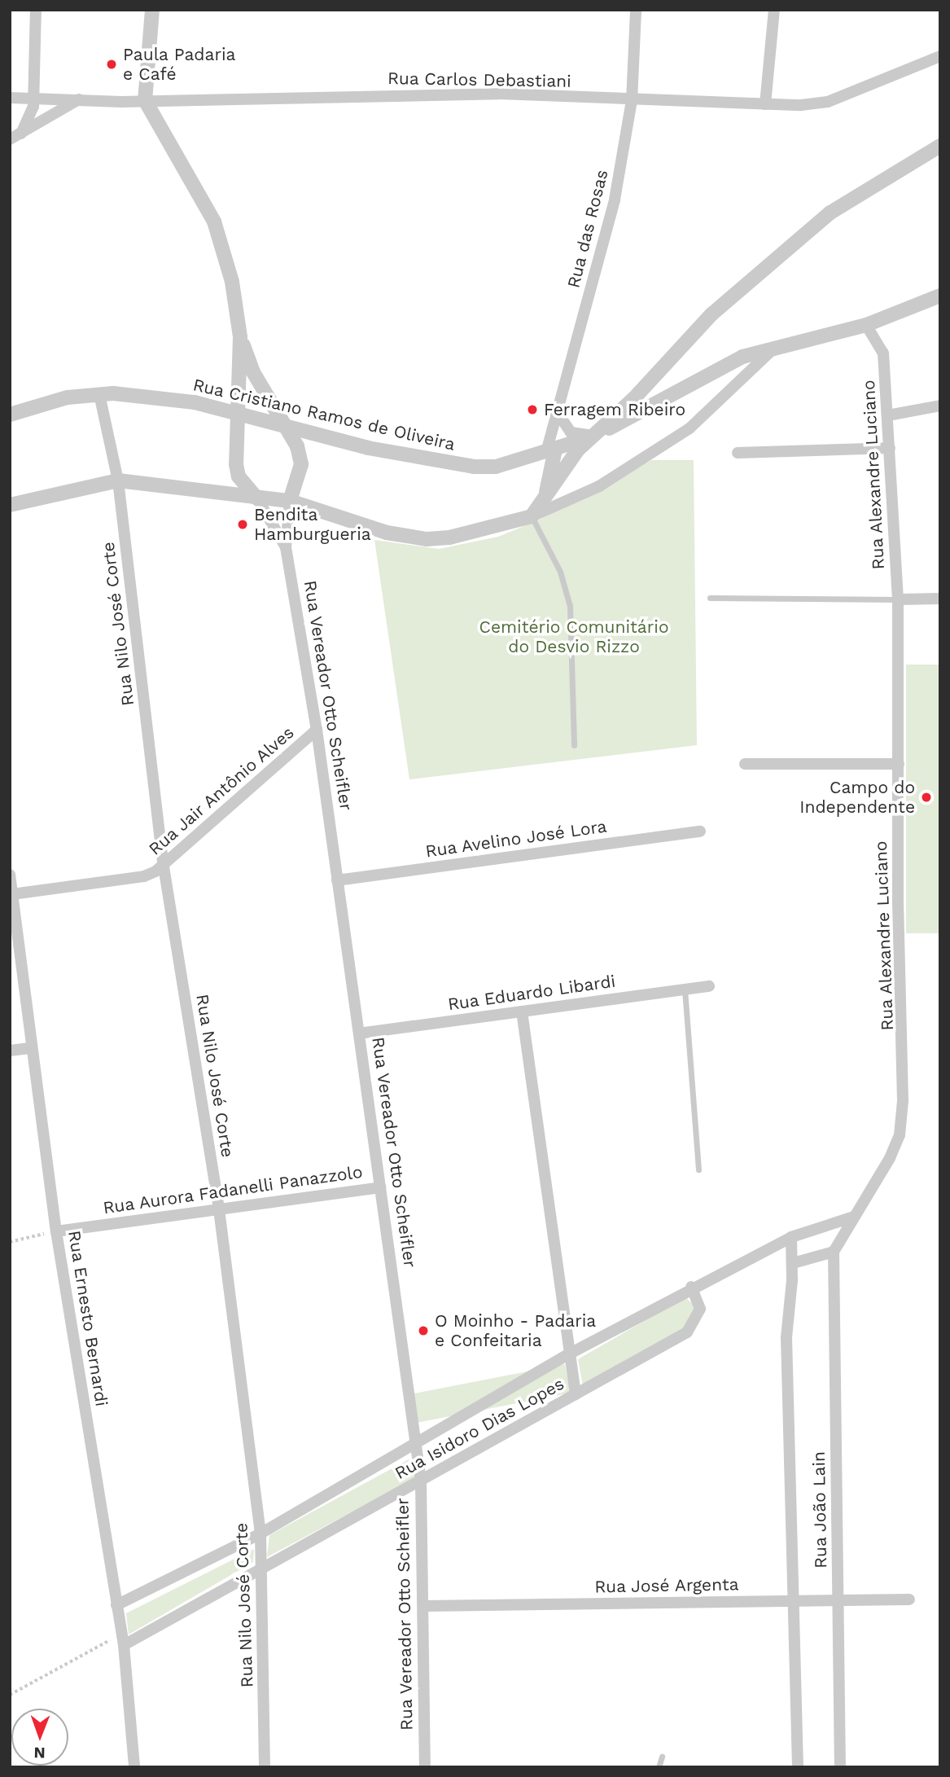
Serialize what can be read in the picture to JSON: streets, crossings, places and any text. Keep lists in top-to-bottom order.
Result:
{
  "streets": {
    "street": [
      "Rua Carlos Debastiani",
      "Rua das Rosas",
      "Rua Cristiano Ramos de Oliveira",
      "Rua Alexandre Luciano",
      "Rua Nilo José Corte",
      "Rua Vereador Otto Scheifler",
      "Rua Jair Antônio Alves",
      "Rua Avelino José Lora",
      "Rua Eduardo Libardi",
      "Rua Aurora Fadanelli Panazzolo",
      "Rua Ernesto Bernardi",
      "Rua Isidoro Dias Lopes",
      "Rua João Lain",
      "Rua José Argenta"
    ]
  },
  "crossings": [
    ["Rua Carlos Debastiani", "Rua das Rosas"],
    ["Rua das Rosas", "Rua Cristiano Ramos de Oliveira"],
    ["Rua Cristiano Ramos de Oliveira", "Rua Alexandre Luciano"],
    ["Rua Cristiano Ramos de Oliveira", "Rua Nilo José Corte"],
    ["Rua Cristiano Ramos de Oliveira", "Rua Vereador Otto Scheifler"],
    ["Rua Alexandre Luciano", "Rua Isidoro Dias Lopes"],
    ["Rua Alexandre Luciano", "Rua João Lain"],
    ["Rua Nilo José Corte", "Rua Jair Antônio Alves"],
    ["Rua Nilo José Corte", "Rua Aurora Fadanelli Panazzolo"],
    ["Rua Nilo José Corte", "Rua Isidoro Dias Lopes"],
    ["Rua Vereador Otto Scheifler", "Rua Jair Antônio Alves"],
    ["Rua Vereador Otto Scheifler", "Rua Avelino José Lora"],
    ["Rua Vereador Otto Scheifler", "Rua Eduardo Libardi"],
    ["Rua Vereador Otto Scheifler", "Rua Aurora Fadanelli Panazzolo"],
    ["Rua Vereador Otto Scheifler", "Rua Isidoro Dias Lopes"],
    ["Rua Vereador Otto Scheifler", "Rua José Argenta"],
    ["Rua Jair Antônio Alves", "Rua Ernesto Bernardi"],
    ["Rua Aurora Fadanelli Panazzolo", "Rua Ernesto Bernardi"],
    ["Rua Ernesto Bernardi", "Rua Isidoro Dias Lopes"],
    ["Rua João Lain", "Rua José Argenta"]
  ],
  "parks": ["Cemitério Comunitário do Desvio Rizzo"],
  "places": [
    "Paula Padaria e Café",
    "Ferragem Ribeiro",
    "Bendita Hamburgueria",
    "Campo do Independente",
    "O Moinho - Padaria e Confeitaria"
  ],
  "north": "bottom"
}
